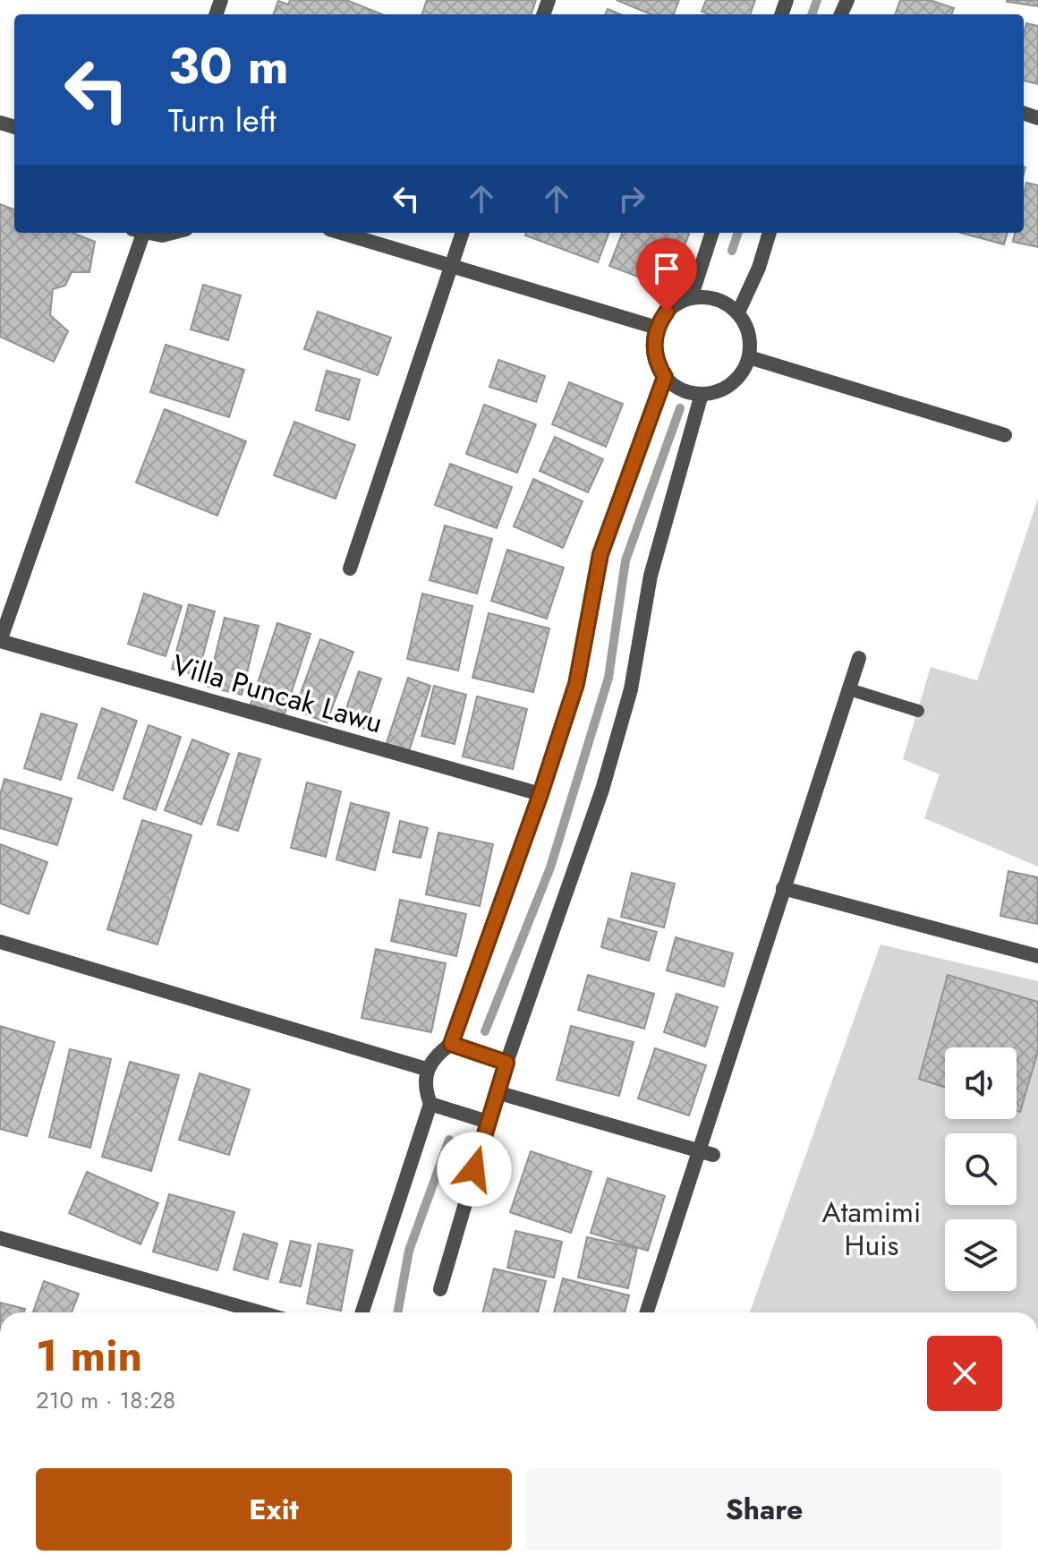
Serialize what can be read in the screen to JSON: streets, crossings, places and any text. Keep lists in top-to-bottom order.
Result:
{
  "streets": {
    "street": ["Villa Puncak Lawu"]
  },
  "parks": ["Atamimi Huis"],
  "page": {
    "turn": ["30 m", "Turn left"],
    "heading": ["1 min", "210 m · 18:28"],
    "buttons": ["Exit", "Share"]
  }
}
